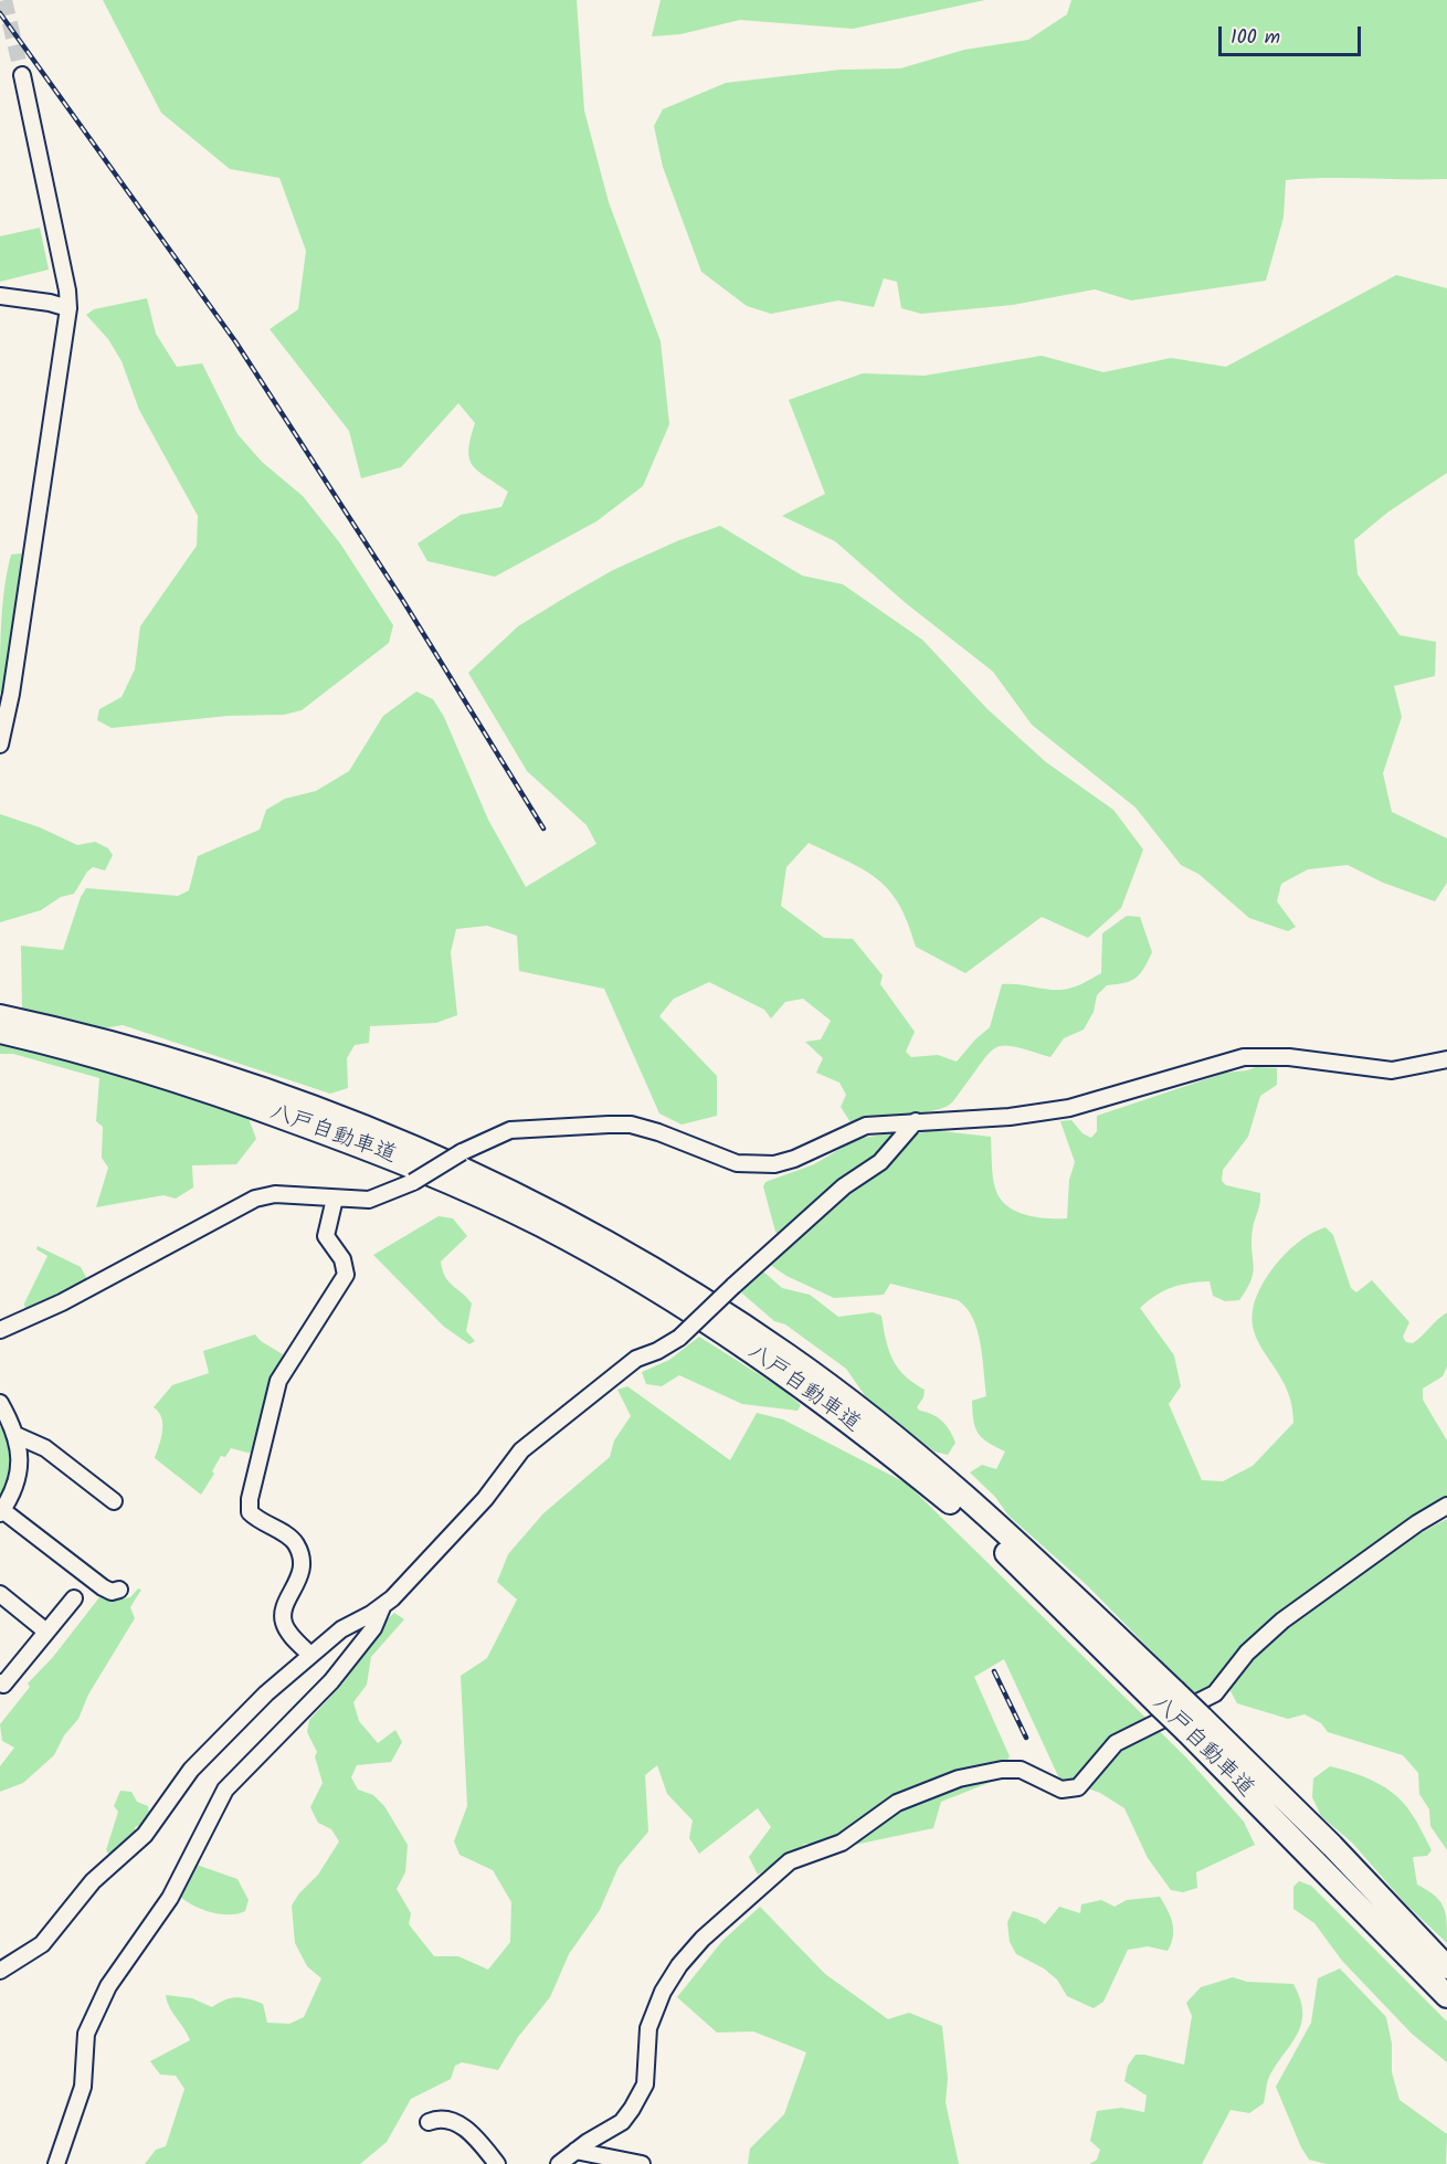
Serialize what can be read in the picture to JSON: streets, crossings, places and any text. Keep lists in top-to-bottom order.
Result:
{
  "streets": {
    "highway": ["八戸自動車道"]
  },
  "scale_bar": "100 m"
}
